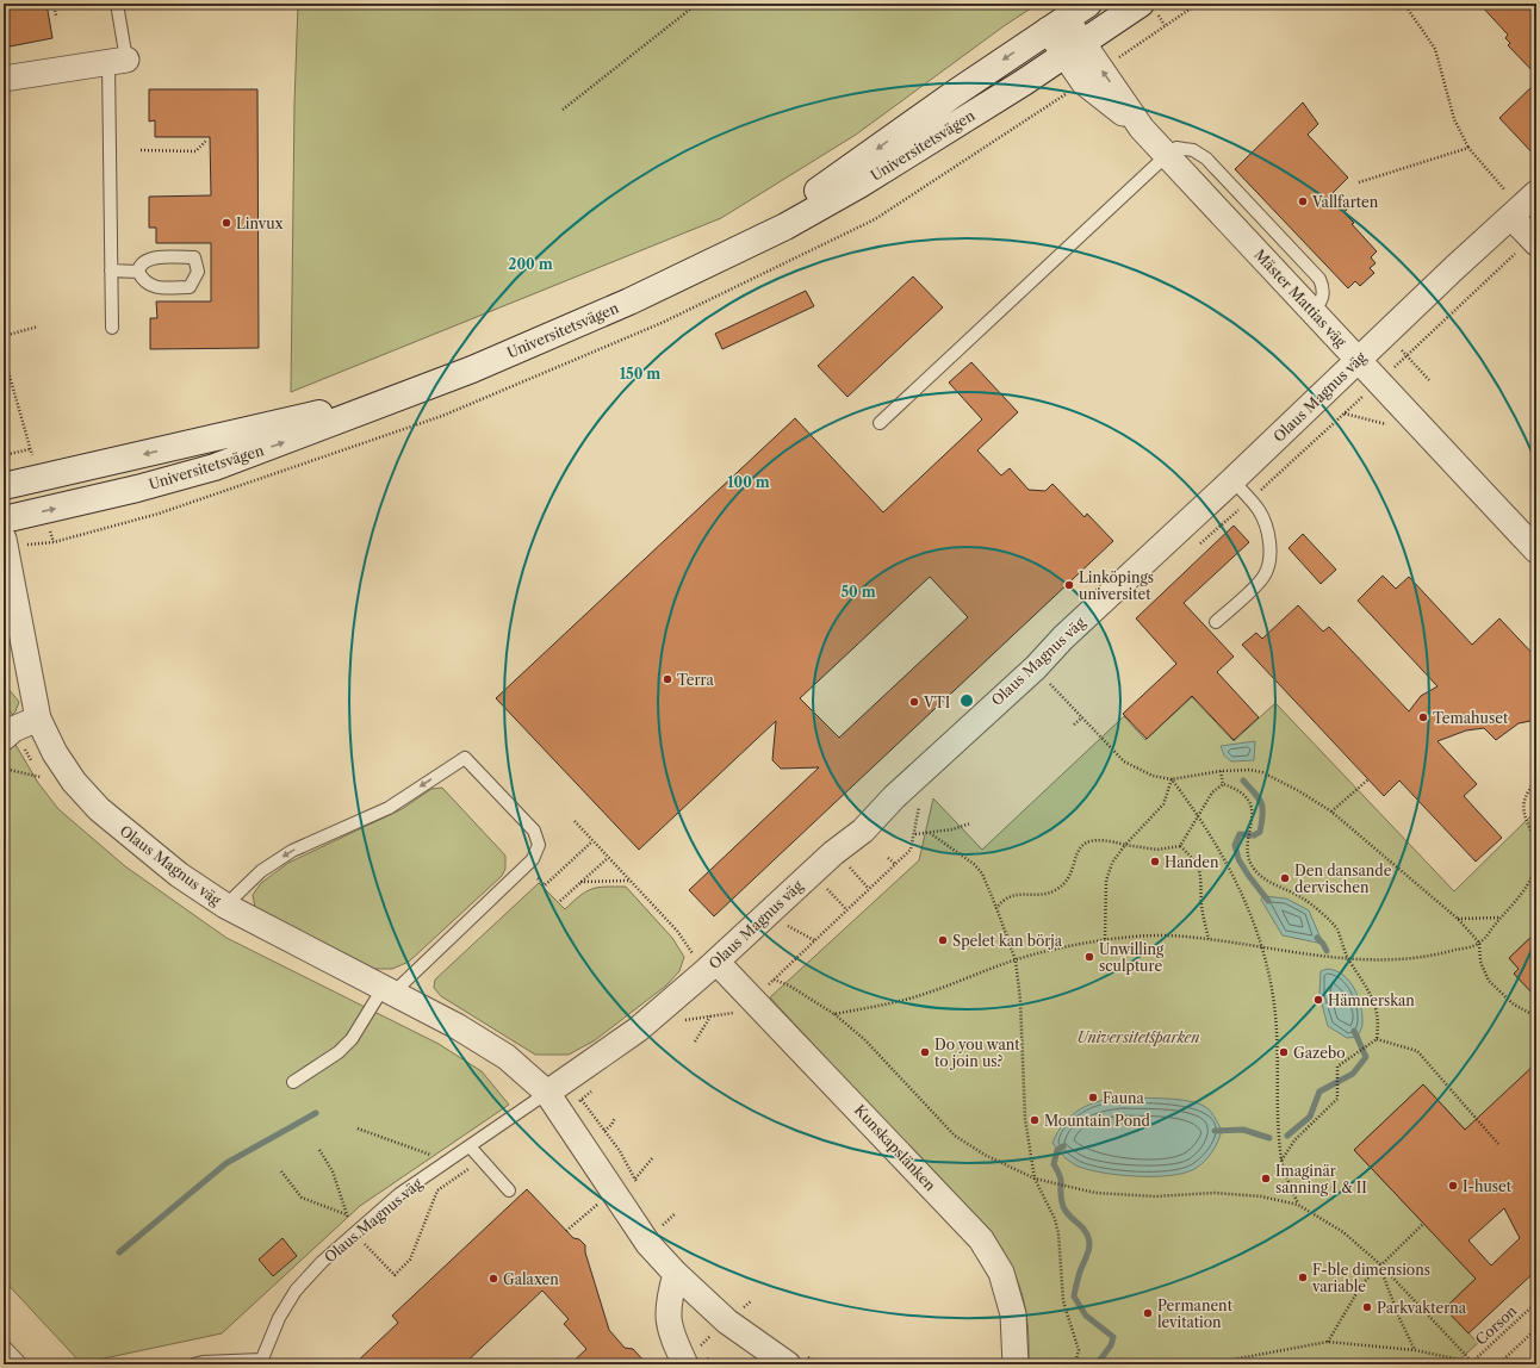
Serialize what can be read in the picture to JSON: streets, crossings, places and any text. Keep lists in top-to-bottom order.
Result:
{
  "streets": {
    "main road": ["Universitetsvägen"],
    "street": ["Mäster Mattias väg", "Olaus Magnus väg", "Kunskapslänken"],
    "path": ["Corson"]
  },
  "crossings": [
    ["Universitetsvägen", "Mäster Mattias väg"],
    ["Mäster Mattias väg", "Olaus Magnus väg"],
    ["Olaus Magnus väg", "Kunskapslänken"]
  ],
  "parks": ["Universitetsparken"],
  "places": [
    "Vallfarten",
    "Linvux",
    "Linköpings universitet",
    "Terra",
    "VTI",
    "Temahuset",
    "Handen",
    "Den dansande dervischen",
    "Spelet kan börja",
    "Unwilling sculpture",
    "Hämnerskan",
    "Do you want to join us?",
    "Gazebo",
    "Fauna",
    "Mountain Pond",
    "Imaginär sanning I & II",
    "I-huset",
    "F-ble dimensions variable",
    "Galaxen",
    "Parkvakterna",
    "Permanent levitation"
  ],
  "rings": [
    "200 m",
    "150 m",
    "100 m",
    "50 m"
  ]
}
